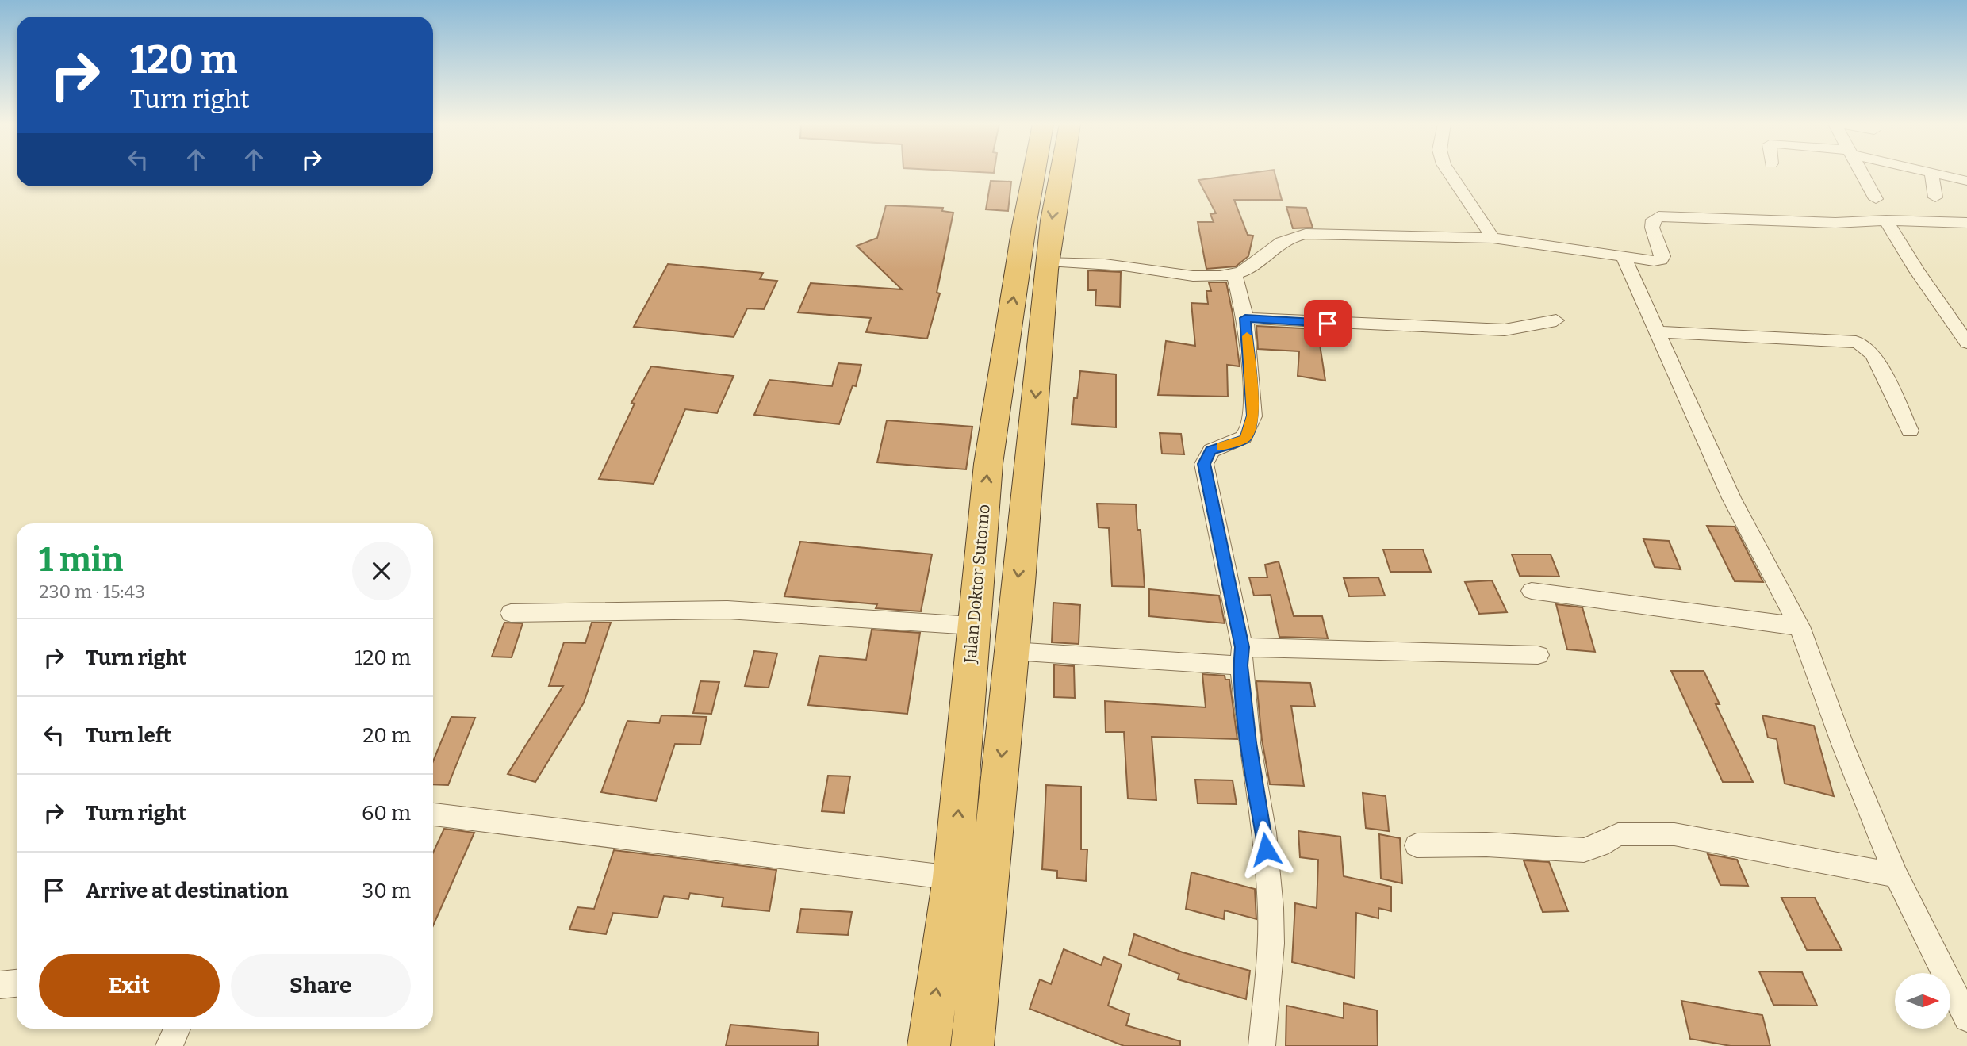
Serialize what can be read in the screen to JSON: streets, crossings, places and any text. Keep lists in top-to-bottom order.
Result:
{
  "streets": {
    "highway": ["Jalan Doktor Sutomo"]
  },
  "north": "right",
  "page": {
    "turn": ["120 m", "Turn right"],
    "heading": ["1 min", "230 m · 15:43"],
    "list": [
      {
        "name": "Turn right",
        "value": "120 m"
      },
      {
        "name": "Turn left",
        "value": "20 m"
      },
      {
        "name": "Turn right",
        "value": "60 m"
      },
      {
        "name": "Arrive at destination",
        "value": "30 m"
      }
    ],
    "buttons": ["Exit", "Share"]
  }
}
